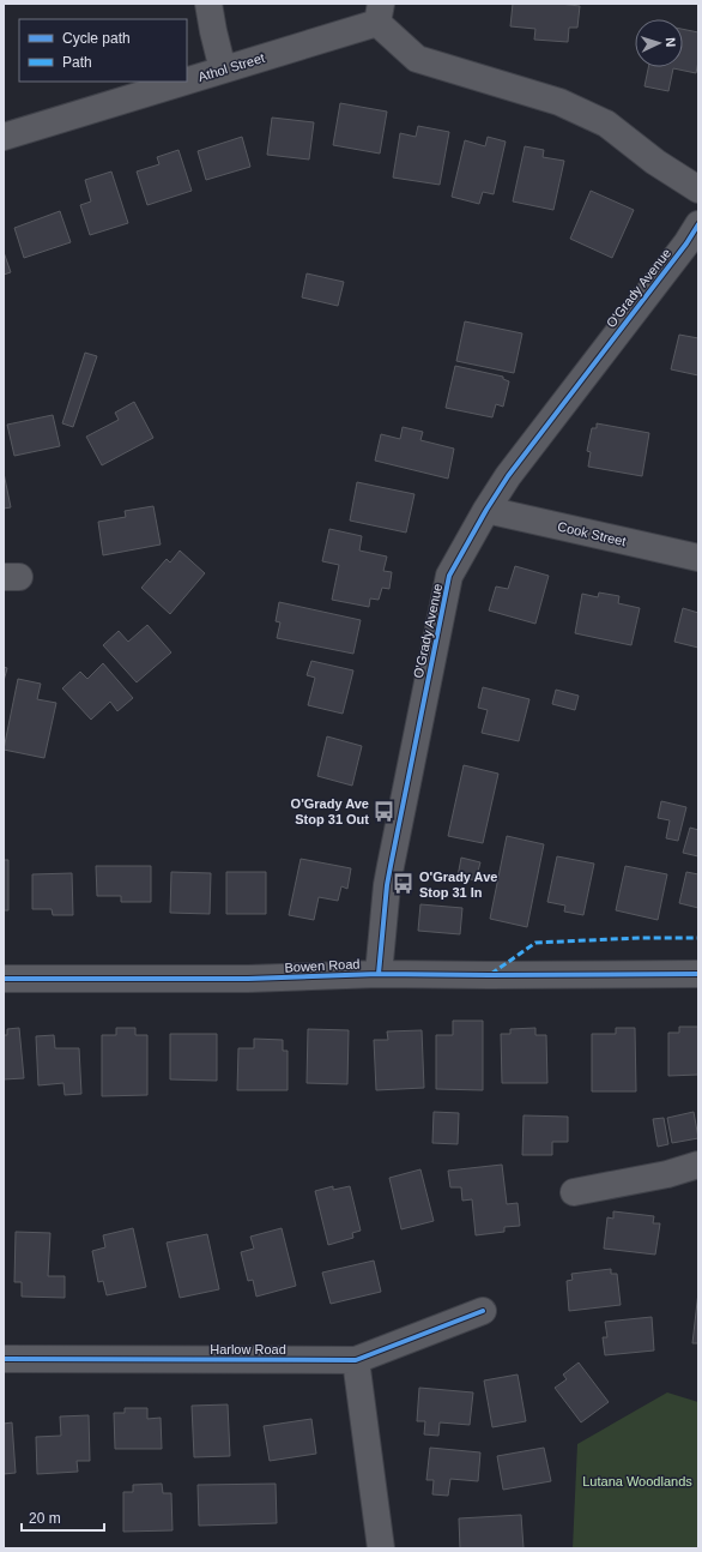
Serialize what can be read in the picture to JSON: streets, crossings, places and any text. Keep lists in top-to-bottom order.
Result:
{
  "streets": {
    "street": [
      "Athol Street",
      "O'Grady Avenue",
      "Cook Street",
      "Bowen Road",
      "Harlow Road"
    ]
  },
  "crossings": [
    ["O'Grady Avenue", "Cook Street"],
    ["O'Grady Avenue", "Bowen Road"]
  ],
  "parks": ["Lutana Woodlands"],
  "places": {
    "bus stop": ["O'Grady Ave Stop 31 Out", "O'Grady Ave Stop 31 In"]
  },
  "legend": ["Cycle path", "Path"],
  "scale_bar": "20 m",
  "north": "right"
}
